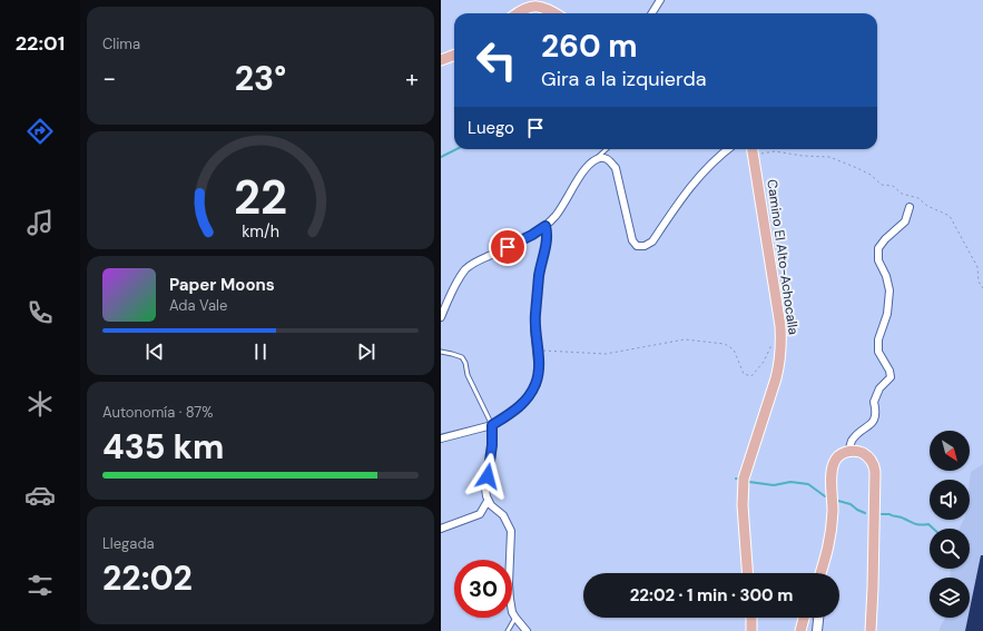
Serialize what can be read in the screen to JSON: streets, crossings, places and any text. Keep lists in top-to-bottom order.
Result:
{
  "streets": {
    "main road": ["Camino El Alto-Achocalla"]
  },
  "north": "bottom right",
  "page": {
    "tabs": "22:01",
    "tile": [
      "Clima",
      ["Autonomía · 87%", "435 km"],
      ["Llegada", "22:02"]
    ],
    "turn": ["260 m", "Gira a la izquierda"],
    "heat": ["−", "23°", "+"],
    "then": "Luego",
    "song": ["Paper Moons", "Ada Vale"],
    "limit": "30",
    "trip": "22:02 · 1 min · 300 m",
    "gauge": ["22", "km/h"]
  }
}
